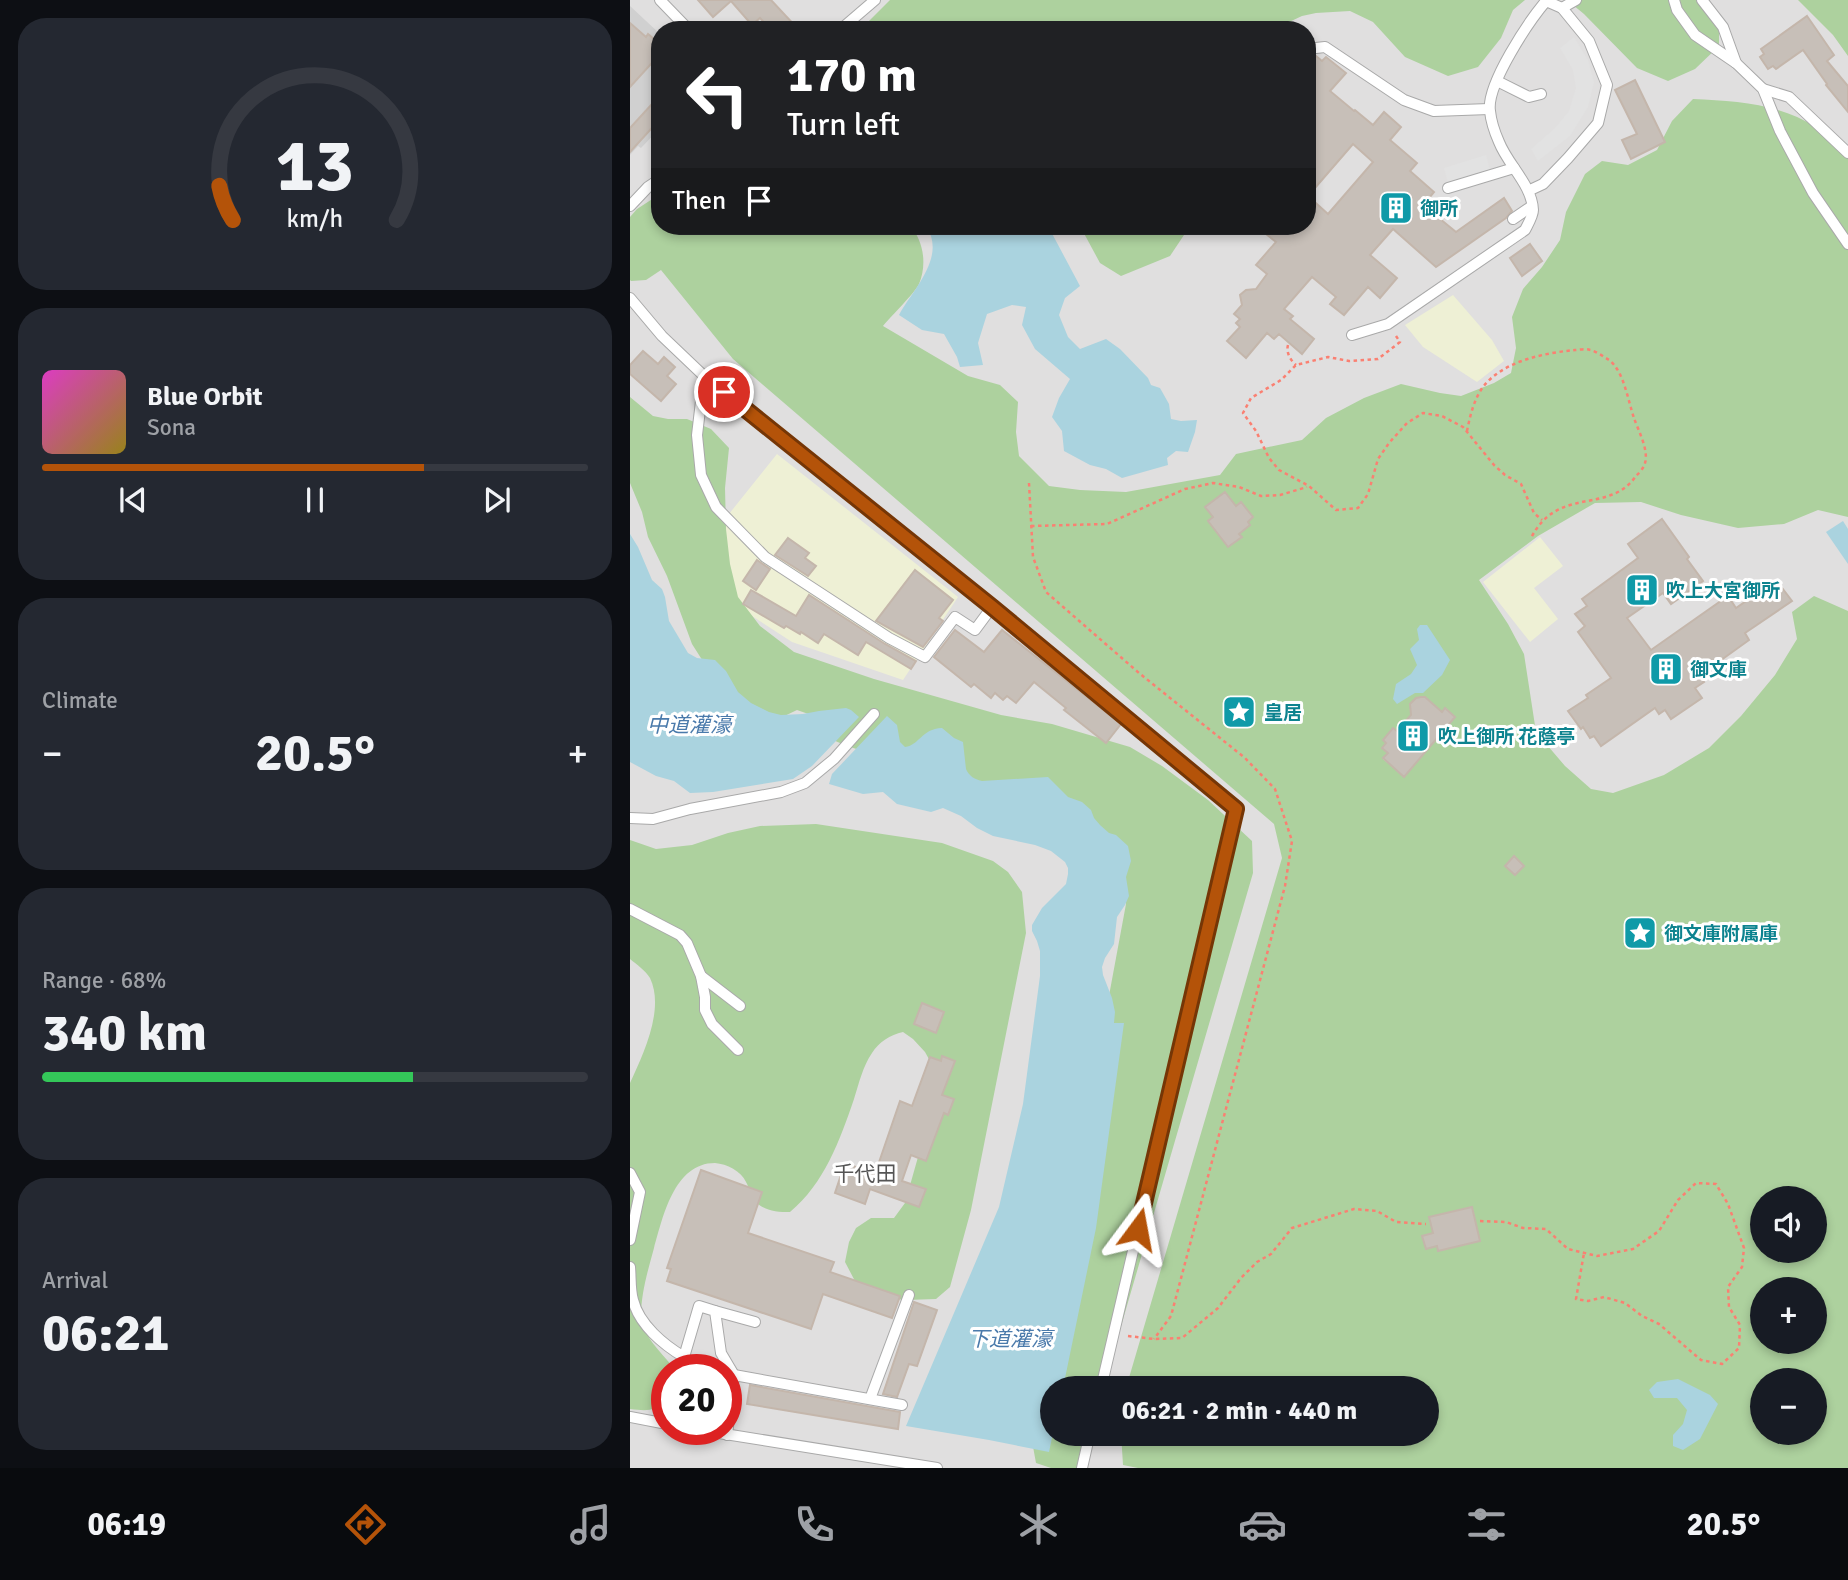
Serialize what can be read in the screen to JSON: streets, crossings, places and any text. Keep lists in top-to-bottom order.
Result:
{
  "districts": ["千代田"],
  "water": ["中道灌濠", "下道灌濠"],
  "places": {
    "building": [
      "御所",
      "吹上大宮御所",
      "御文庫",
      "吹上御所 花蔭亭"
    ],
    "place": ["皇居", "御文庫附属庫"]
  },
  "page": {
    "turn": ["170 m", "Turn left"],
    "then": "Then",
    "song": ["Blue Orbit", "Sona"],
    "tile": [
      "Climate",
      ["Range · 68%", "340 km"],
      ["Arrival", "06:21"]
    ],
    "heat": ["−", "20.5°", "+"],
    "map_buttons": ["+", "−"],
    "limit": "20",
    "trip": "06:21 · 2 min · 440 m",
    "tabs": ["06:19", "20.5°"],
    "gauge": ["13", "km/h"]
  }
}
